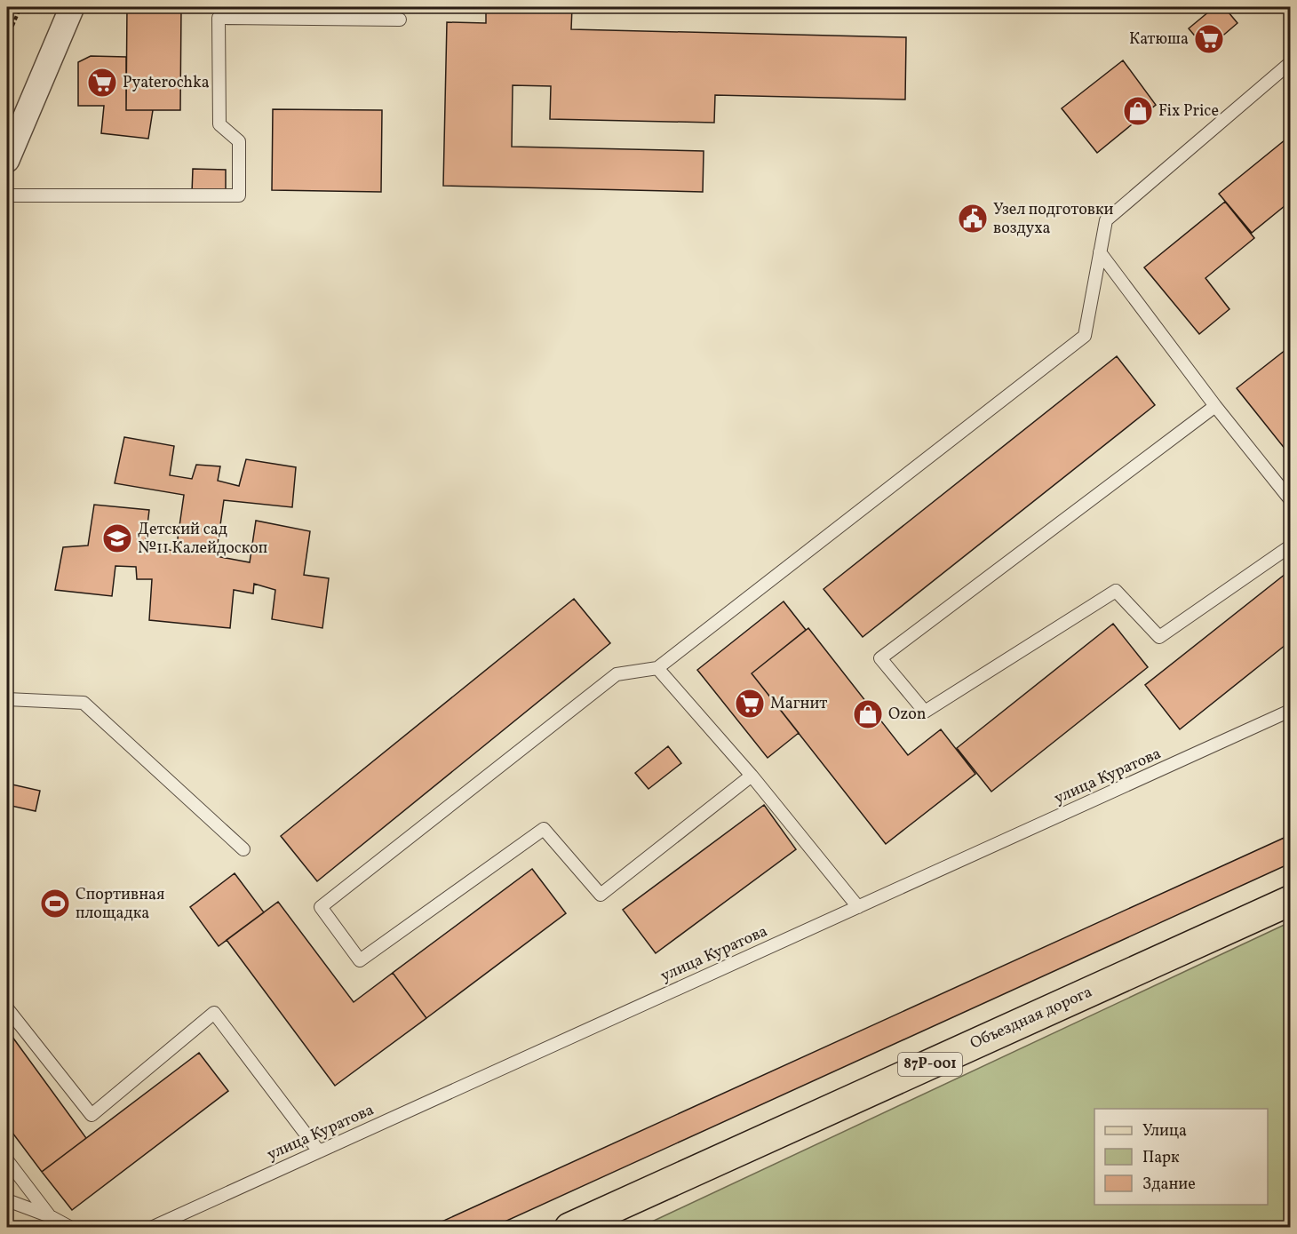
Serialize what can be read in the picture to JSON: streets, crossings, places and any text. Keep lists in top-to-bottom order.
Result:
{
  "streets": {
    "main road": ["Объездная дорога", "87Р-001"],
    "lane": ["улица Куратова"]
  },
  "places": {
    "supermarket": ["Катюша", "Pyaterochka", "Магнит"],
    "shop": ["Fix Price", "Ozon"],
    "public building": ["Узел подготовки воздуха"],
    "school or university": ["Детский сад №11 Калейдоскоп"],
    "sports": ["Спортивная площадка"]
  },
  "legend": ["Улица", "Парк", "Здание"]
}
